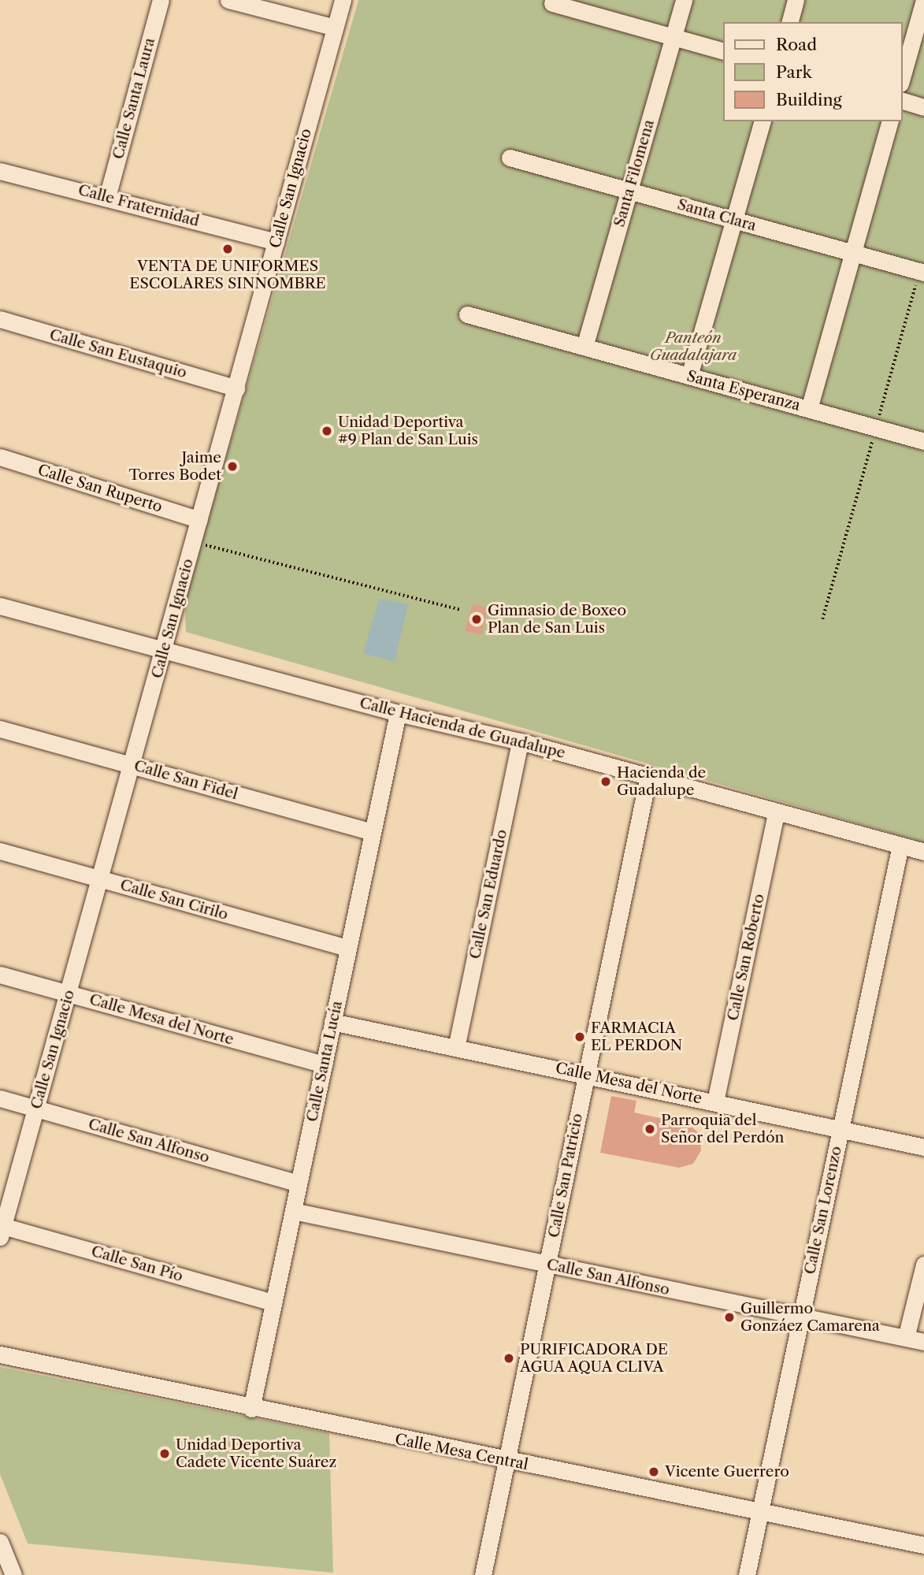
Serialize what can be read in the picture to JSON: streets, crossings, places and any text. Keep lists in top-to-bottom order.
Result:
{
  "streets": {
    "street": [
      "Calle Santa Laura",
      "Santa Filomena",
      "Calle San Ignacio",
      "Calle Fraternidad",
      "Santa Clara",
      "Calle San Eustaquio",
      "Santa Esperanza",
      "Calle San Ruperto",
      "Calle Hacienda de Guadalupe",
      "Calle San Fidel",
      "Calle San Eduardo",
      "Calle San Cirilo",
      "Calle San Roberto",
      "Calle Mesa del Norte",
      "Calle Santa Lucía",
      "Calle San Alfonso",
      "Calle San Patricio",
      "Calle San Lorenzo",
      "Calle San Pío",
      "Calle Mesa Central"
    ]
  },
  "crossings": [
    ["Calle Santa Laura", "Calle Fraternidad"],
    ["Santa Filomena", "Santa Clara"],
    ["Santa Filomena", "Santa Esperanza"],
    ["Calle San Ignacio", "Calle Fraternidad"],
    ["Calle San Ignacio", "Calle San Eustaquio"],
    ["Calle San Ignacio", "Calle San Ruperto"],
    ["Calle San Ignacio", "Calle Hacienda de Guadalupe"],
    ["Calle San Ignacio", "Calle San Fidel"],
    ["Calle San Ignacio", "Calle San Cirilo"],
    ["Calle San Ignacio", "Calle Mesa del Norte"],
    ["Calle San Ignacio", "Calle San Alfonso"],
    ["Calle San Ignacio", "Calle San Pío"],
    ["Calle Hacienda de Guadalupe", "Calle San Eduardo"],
    ["Calle Hacienda de Guadalupe", "Calle San Roberto"],
    ["Calle Hacienda de Guadalupe", "Calle Santa Lucía"],
    ["Calle Hacienda de Guadalupe", "Calle San Patricio"],
    ["Calle Hacienda de Guadalupe", "Calle San Lorenzo"],
    ["Calle San Fidel", "Calle Santa Lucía"],
    ["Calle San Eduardo", "Calle Mesa del Norte"],
    ["Calle San Cirilo", "Calle Santa Lucía"],
    ["Calle San Roberto", "Calle Mesa del Norte"],
    ["Calle Mesa del Norte", "Calle Santa Lucía"],
    ["Calle Mesa del Norte", "Calle San Patricio"],
    ["Calle Mesa del Norte", "Calle San Lorenzo"],
    ["Calle Santa Lucía", "Calle San Alfonso"],
    ["Calle Santa Lucía", "Calle San Pío"],
    ["Calle Santa Lucía", "Calle Mesa Central"],
    ["Calle San Alfonso", "Calle San Patricio"],
    ["Calle San Alfonso", "Calle San Lorenzo"],
    ["Calle San Patricio", "Calle Mesa Central"],
    ["Calle San Lorenzo", "Calle Mesa Central"]
  ],
  "parks": ["Panteón Guadalajara"],
  "places": [
    "VENTA DE UNIFORMES ESCOLARES SINNOMBRE",
    "Unidad Deportiva #9 Plan de San Luis",
    "Jaime Torres Bodet",
    "Gimnasio de Boxeo Plan de San Luis",
    "Hacienda de Guadalupe",
    "FARMACIA EL PERDON",
    "Parroquia del Señor del Perdón",
    "Guillermo Gonzáez Camarena",
    "PURIFICADORA DE AGUA AQUA CLIVA",
    "Unidad Deportiva Cadete Vicente Suárez",
    "Vicente Guerrero"
  ],
  "legend": ["Road", "Park", "Building"]
}
